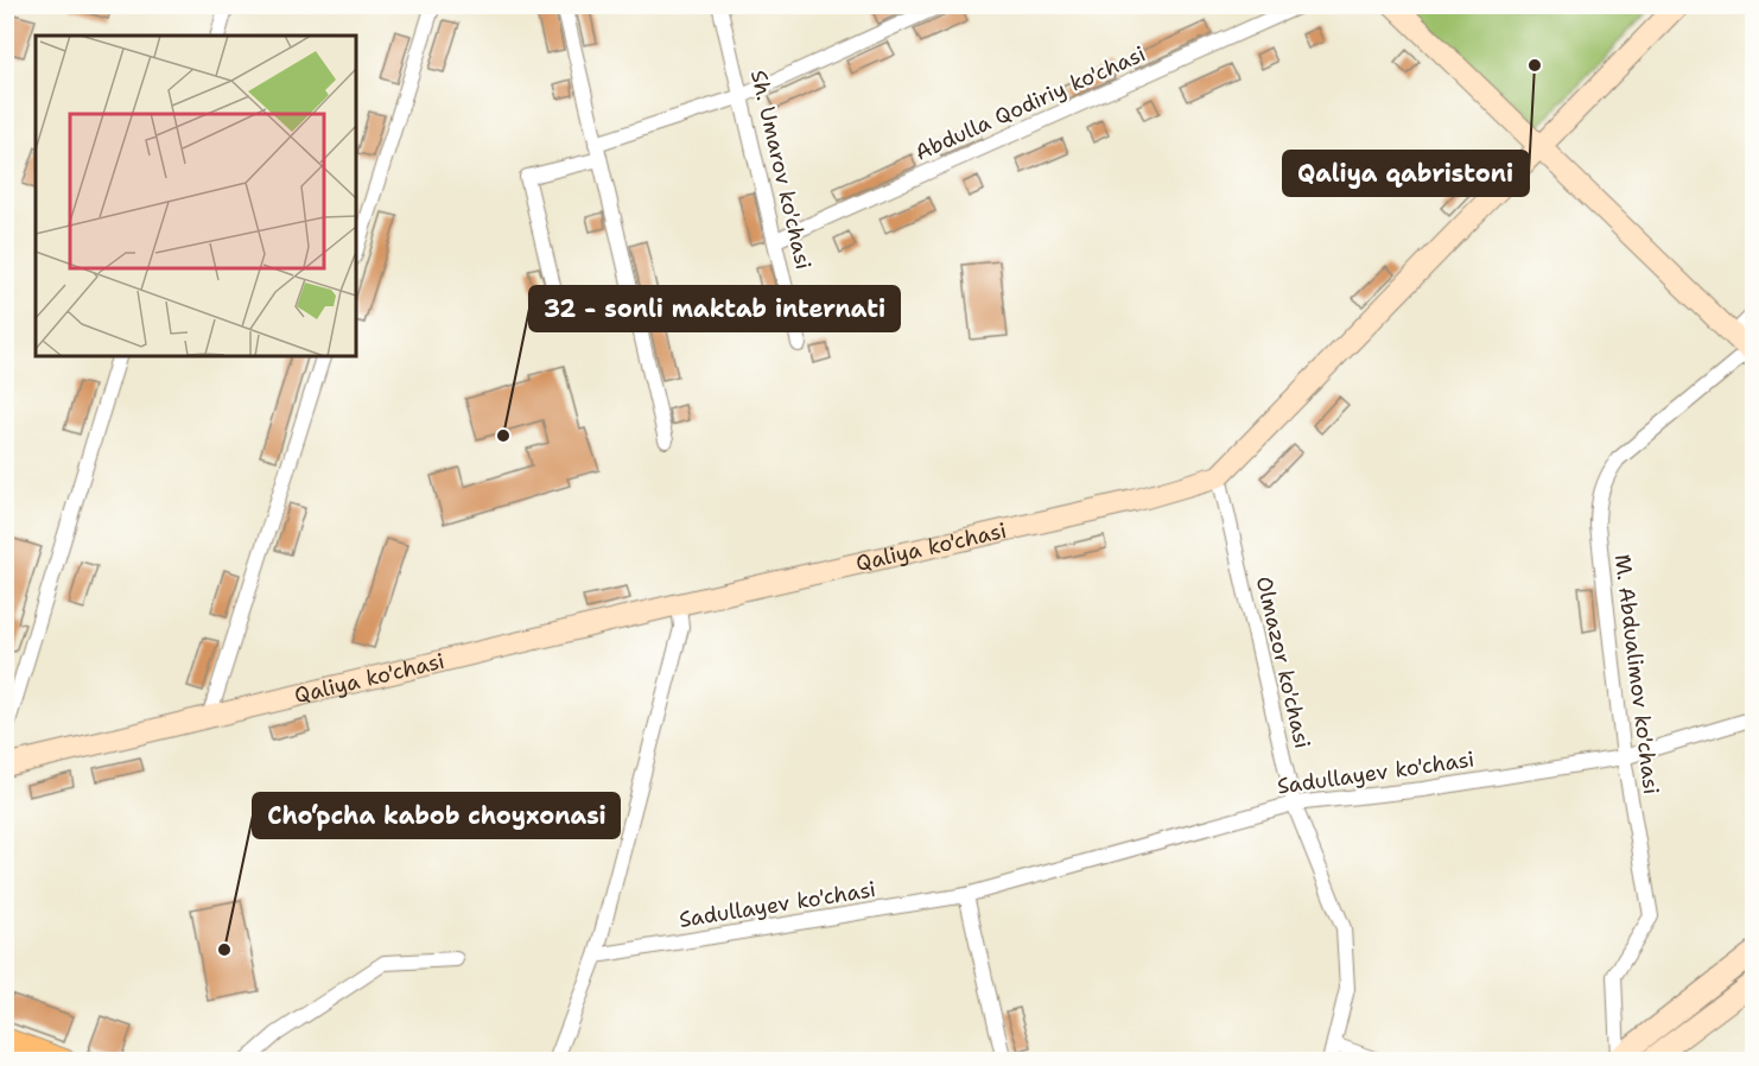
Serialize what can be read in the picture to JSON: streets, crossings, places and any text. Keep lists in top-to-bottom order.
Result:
{
  "streets": {
    "main road": ["Qaliya ko'chasi"],
    "street": [
      "Abdulla Qodiriy ko'chasi",
      "Sh. Umarov ko'chasi",
      "Olmazor ko'chasi",
      "M. Abdualimov ko'chasi",
      "Sadullayev ko'chasi"
    ]
  },
  "crossings": [
    ["Abdulla Qodiriy ko'chasi", "Sh. Umarov ko'chasi"],
    ["Qaliya ko'chasi", "Olmazor ko'chasi"],
    ["Olmazor ko'chasi", "Sadullayev ko'chasi"],
    ["M. Abdualimov ko'chasi", "Sadullayev ko'chasi"]
  ],
  "places": ["Qaliya qabristoni", "32 - sonli maktab internati", "Cho‘pcha kabob choyxonasi"]
}
